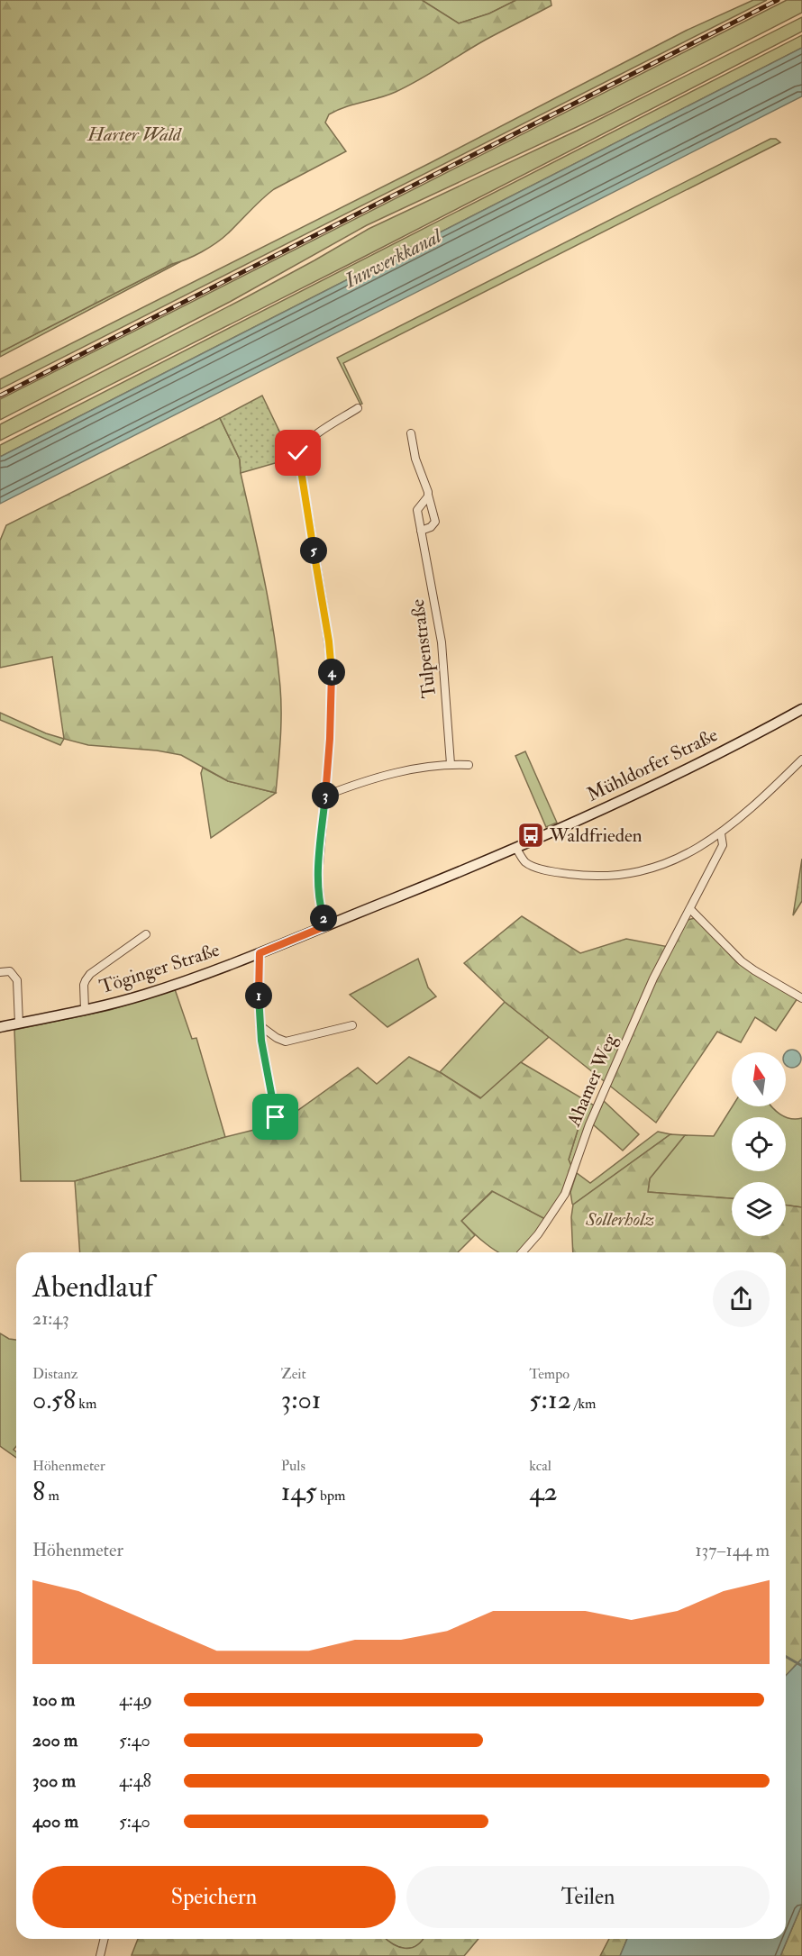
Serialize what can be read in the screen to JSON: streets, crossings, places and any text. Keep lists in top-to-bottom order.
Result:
{
  "streets": {
    "street": [
      "Tulpenstraße",
      "Mühldorfer Straße",
      "Töginger Straße",
      "Ahamer Weg"
    ]
  },
  "crossings": [
    ["Mühldorfer Straße", "Töginger Straße"]
  ],
  "water": ["Innwerkkanal"],
  "parks": ["Harter Wald", "Sollerholz"],
  "places": {
    "bus stop": ["Waldfrieden"]
  },
  "north": "top",
  "page": {
    "pins": [
      "5",
      "4",
      "3",
      "2",
      "1"
    ],
    "heading": ["Abendlauf", "21:43"],
    "stats": [
      ["Distanz", "0.58 km"],
      ["Zeit", "3:01"],
      ["Tempo", "5:12 /km"],
      ["Höhenmeter", "8 m"],
      ["Puls", "145 bpm"],
      ["kcal", "42"]
    ],
    "chart": ["Höhenmeter", "137–144 m"],
    "list": [
      {
        "name": "100 m",
        "note": "4:49"
      },
      {
        "name": "200 m",
        "note": "5:40"
      },
      {
        "name": "300 m",
        "note": "4:48"
      },
      {
        "name": "400 m",
        "note": "5:40"
      }
    ],
    "buttons": ["Speichern", "Teilen"]
  }
}
